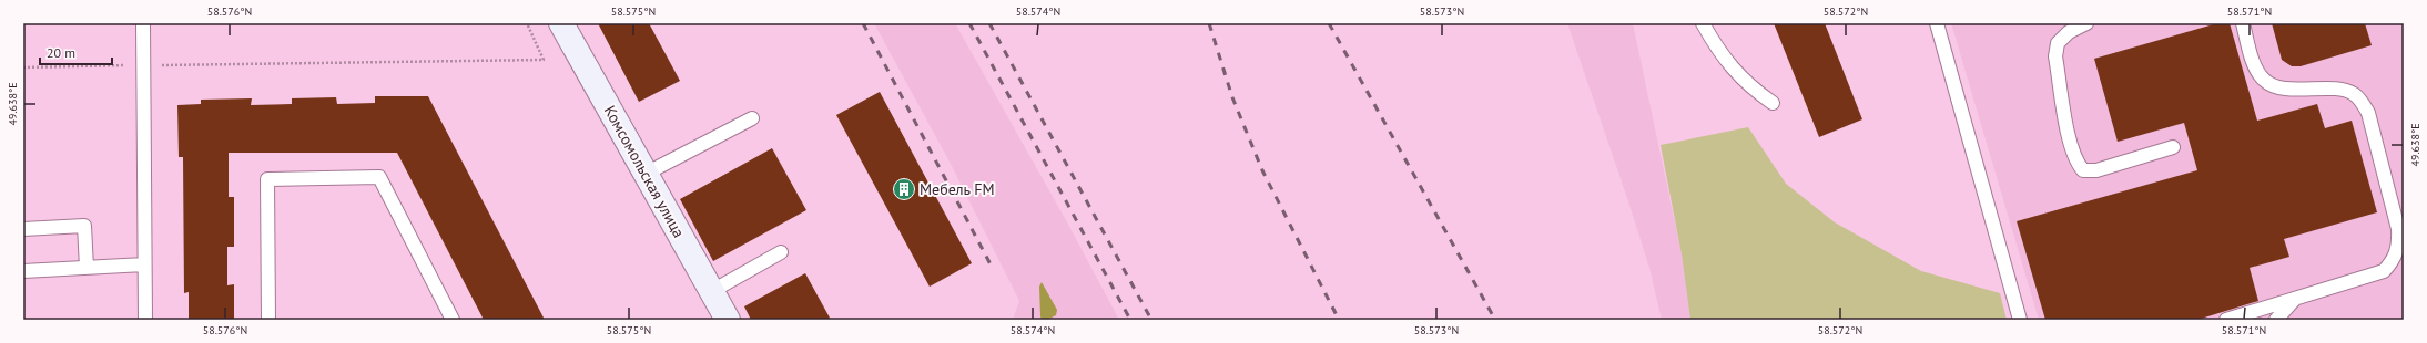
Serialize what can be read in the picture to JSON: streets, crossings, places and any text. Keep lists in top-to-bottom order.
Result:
{
  "streets": {
    "main road": ["Комсомольская улица"]
  },
  "places": {
    "building": ["Мебель FM"]
  },
  "scale_bar": "20 m",
  "coordinates": [
    "58.576°N",
    "58.575°N",
    "58.574°N",
    "58.573°N",
    "58.572°N",
    "58.571°N",
    "49.638°E"
  ]
}
